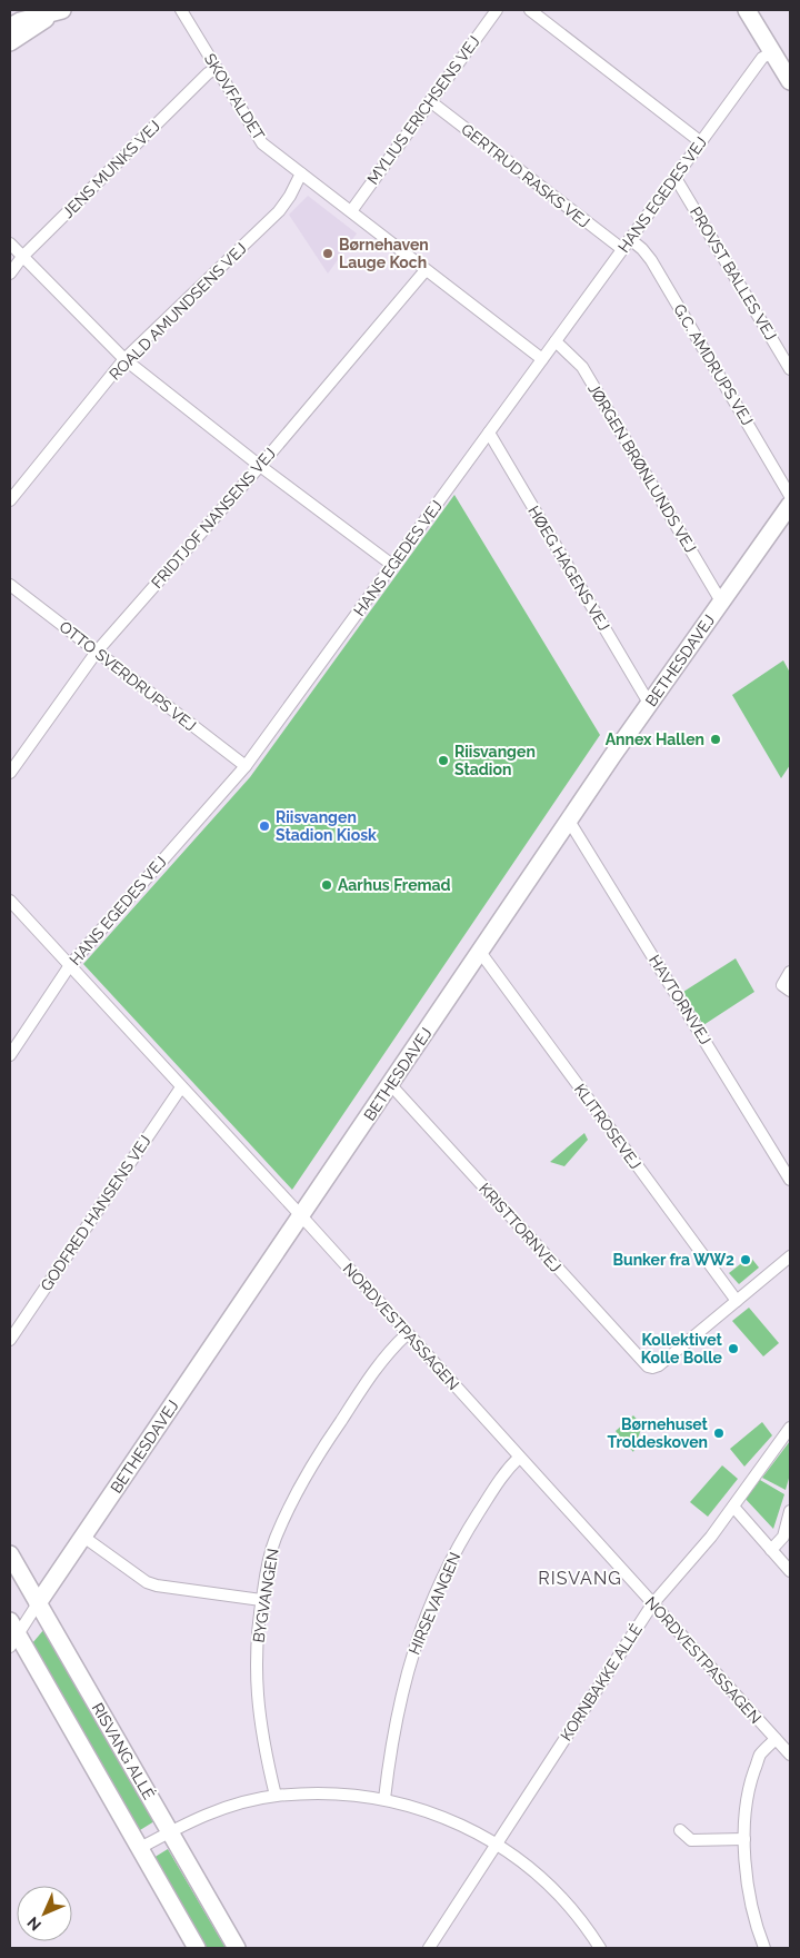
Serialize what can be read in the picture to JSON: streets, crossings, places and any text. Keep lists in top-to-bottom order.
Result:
{
  "streets": {
    "street": [
      "SKOVFALDET",
      "MYLIUS ERICHSENS VEJ",
      "JENS MUNKS VEJ",
      "GERTRUD RASKS VEJ",
      "HANS EGEDES VEJ",
      "PROVST BALLES VEJ",
      "ROALD AMUNDSENS VEJ",
      "G.C. AMDRUPS VEJ",
      "JØRGEN BRØNLUNDS VEJ",
      "FRIDTJOF NANSENS VEJ",
      "HØEG HAGENS VEJ",
      "BETHESDAVEJ",
      "OTTO SVERDRUPS VEJ",
      "HAVTORNVEJ",
      "KLITROSEVEJ",
      "GODFRED HANSENS VEJ",
      "KRISTTORNVEJ",
      "NORDVESTPASSAGEN",
      "BYGVANGEN",
      "HIRSEVANGEN",
      "KORNBAKKE ALLÉ",
      "RISVANG ALLÉ"
    ]
  },
  "crossings": [
    ["SKOVFALDET", "MYLIUS ERICHSENS VEJ"],
    ["SKOVFALDET", "JENS MUNKS VEJ"],
    ["SKOVFALDET", "HANS EGEDES VEJ"],
    ["SKOVFALDET", "ROALD AMUNDSENS VEJ"],
    ["SKOVFALDET", "FRIDTJOF NANSENS VEJ"],
    ["MYLIUS ERICHSENS VEJ", "GERTRUD RASKS VEJ"],
    ["GERTRUD RASKS VEJ", "HANS EGEDES VEJ"],
    ["HANS EGEDES VEJ", "PROVST BALLES VEJ"],
    ["HANS EGEDES VEJ", "G.C. AMDRUPS VEJ"],
    ["HANS EGEDES VEJ", "JØRGEN BRØNLUNDS VEJ"],
    ["HANS EGEDES VEJ", "HØEG HAGENS VEJ"],
    ["HANS EGEDES VEJ", "OTTO SVERDRUPS VEJ"],
    ["HANS EGEDES VEJ", "NORDVESTPASSAGEN"],
    ["JØRGEN BRØNLUNDS VEJ", "BETHESDAVEJ"],
    ["FRIDTJOF NANSENS VEJ", "OTTO SVERDRUPS VEJ"],
    ["HØEG HAGENS VEJ", "BETHESDAVEJ"],
    ["BETHESDAVEJ", "HAVTORNVEJ"],
    ["BETHESDAVEJ", "KLITROSEVEJ"],
    ["BETHESDAVEJ", "KRISTTORNVEJ"],
    ["BETHESDAVEJ", "NORDVESTPASSAGEN"],
    ["BETHESDAVEJ", "RISVANG ALLÉ"],
    ["KLITROSEVEJ", "KRISTTORNVEJ"],
    ["GODFRED HANSENS VEJ", "NORDVESTPASSAGEN"],
    ["NORDVESTPASSAGEN", "BYGVANGEN"],
    ["NORDVESTPASSAGEN", "HIRSEVANGEN"],
    ["NORDVESTPASSAGEN", "KORNBAKKE ALLÉ"]
  ],
  "districts": ["RISVANG"],
  "places": [
    "Børnehaven Lauge Koch",
    "Annex Hallen",
    "Riisvangen Stadion",
    "Riisvangen Stadion Kiosk",
    "Aarhus Fremad",
    "Bunker fra WW2",
    "Kollektivet Kolle Bolle",
    "Børnehuset Troldeskoven"
  ],
  "north": "bottom left"
}
